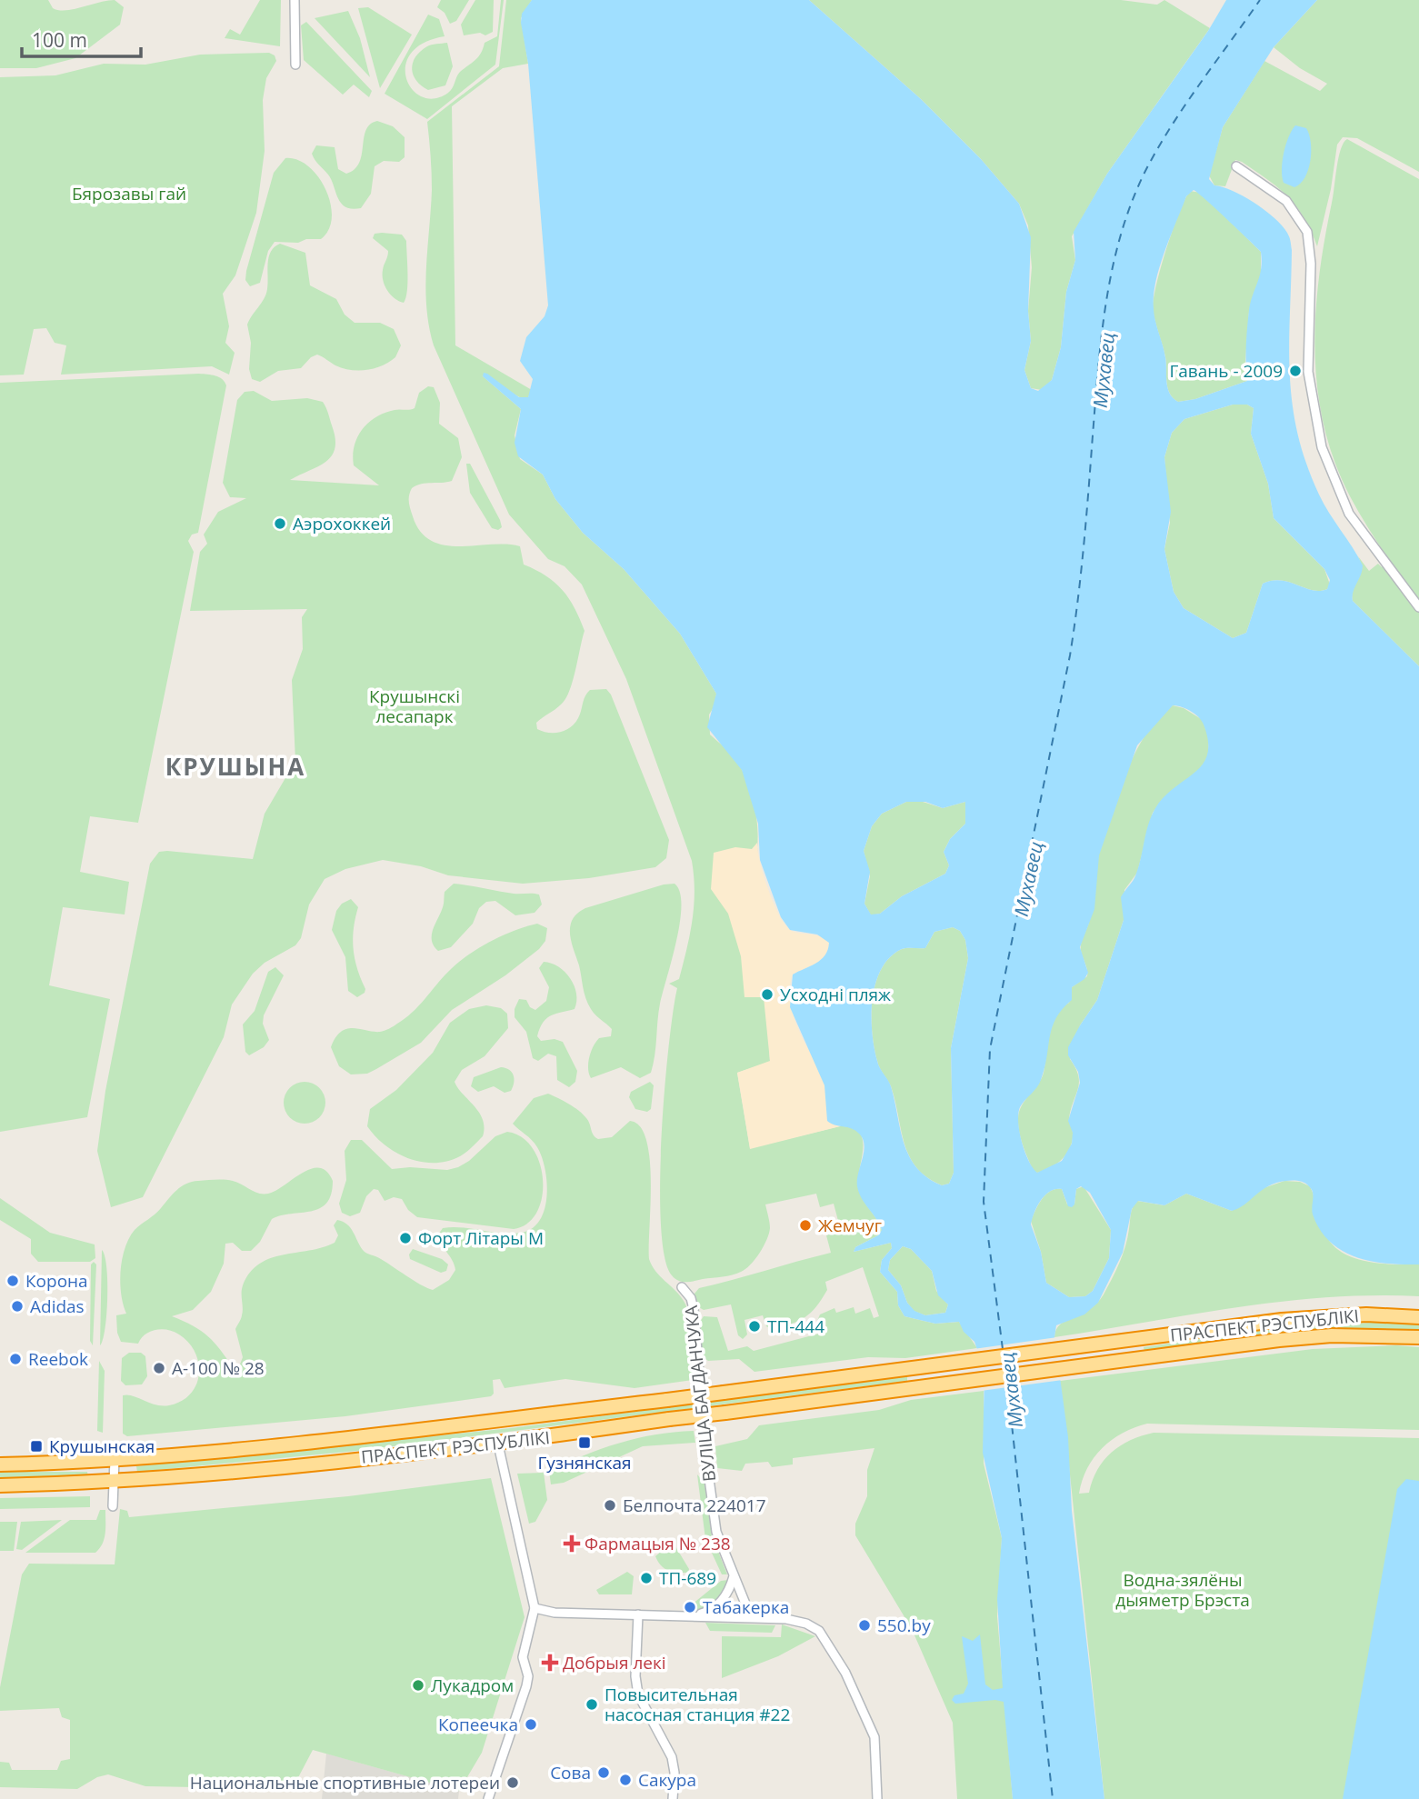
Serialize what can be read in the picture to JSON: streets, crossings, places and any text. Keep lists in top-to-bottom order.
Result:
{
  "streets": {
    "highway": ["ПРАСПЕКТ РЭСПУБЛІКІ"],
    "street": ["ВУЛІЦА БАГДАНЧУКА"]
  },
  "districts": ["КРУШЫНА"],
  "water": ["Мухавец"],
  "parks": ["Бярозавы гай", "Крушынскі лесапарк", "Водна-зялёны дыяметр Брэста"],
  "places": {
    "other": [
      "Гавань - 2009",
      "Аэрохоккей",
      "Усходні пляж",
      "Жемчуг",
      "Форт Літары М",
      "Корона",
      "Adidas",
      "ТП-444",
      "Reebok",
      "А-100 № 28",
      "Белпочта 224017",
      "ТП-689",
      "Табакерка",
      "550.by",
      "Лукадром",
      "Повысительная насосная станция #22",
      "Копеечка",
      "Сова",
      "Сакура",
      "Национальные спортивные лотереи"
    ],
    "transit": ["Гузнянская", "Крушынская"],
    "health": ["Фармацыя № 238", "Добрыя лекі"]
  },
  "scale_bar": "100 m"
}
